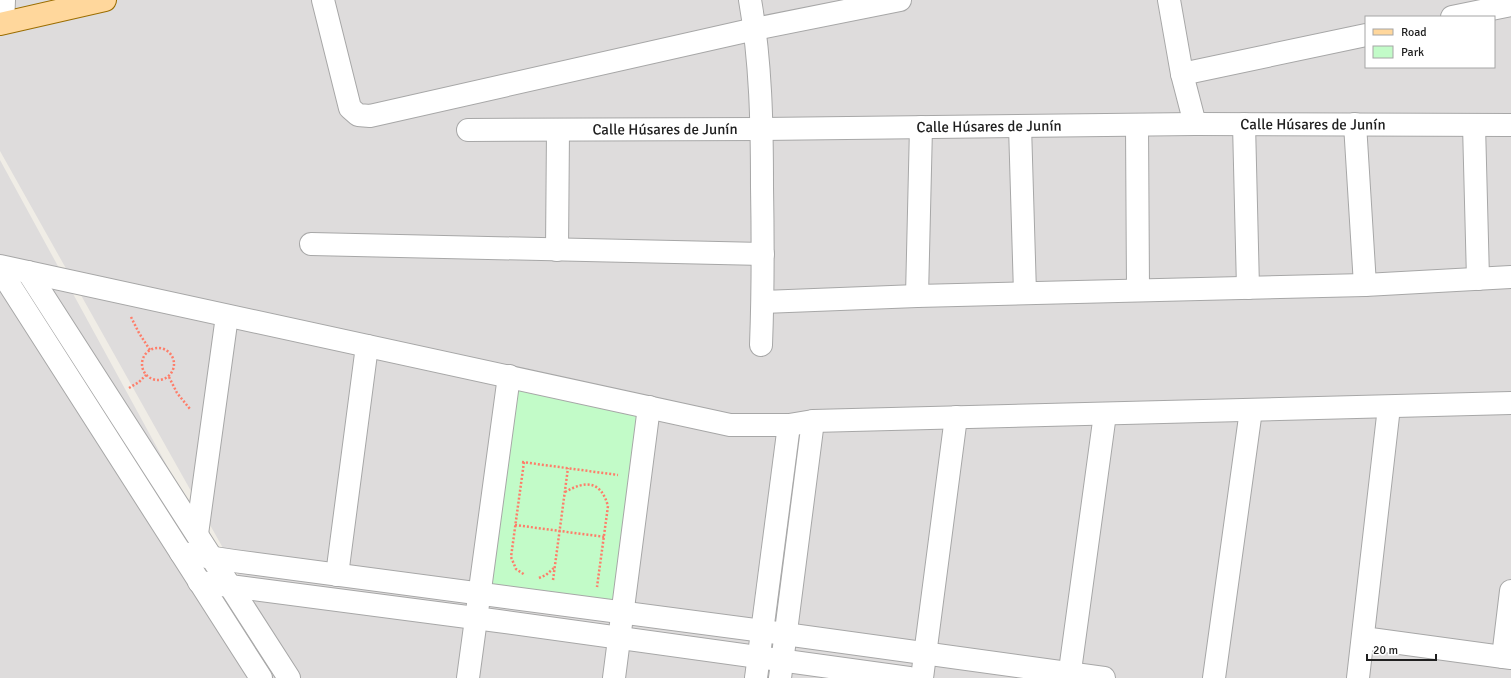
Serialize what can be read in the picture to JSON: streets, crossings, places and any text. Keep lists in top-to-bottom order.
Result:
{
  "streets": {
    "street": ["Calle Húsares de Junín"]
  },
  "legend": ["Road", "Park"],
  "scale_bar": "20 m"
}
